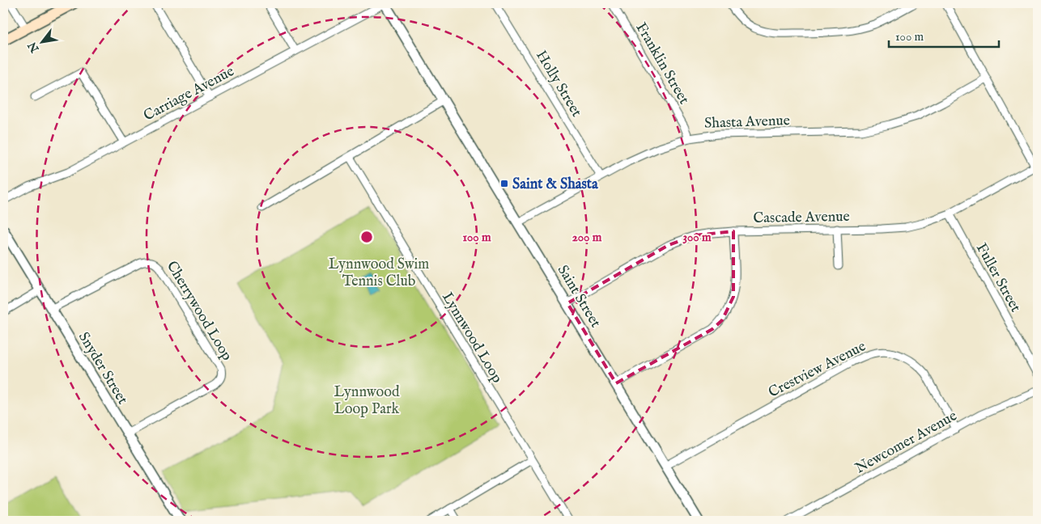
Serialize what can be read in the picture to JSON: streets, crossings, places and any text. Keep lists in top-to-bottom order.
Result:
{
  "streets": {
    "street": [
      "Franklin Street",
      "Holly Street",
      "Carriage Avenue",
      "Shasta Avenue",
      "Cascade Avenue",
      "Fuller Street",
      "Saint Street",
      "Cherrywood Loop",
      "Lynnwood Loop",
      "Snyder Street",
      "Crestview Avenue",
      "Newcomer Avenue"
    ]
  },
  "crossings": [
    ["Franklin Street", "Shasta Avenue"],
    ["Holly Street", "Shasta Avenue"],
    ["Carriage Avenue", "Saint Street"],
    ["Shasta Avenue", "Saint Street"],
    ["Cascade Avenue", "Fuller Street"],
    ["Cascade Avenue", "Saint Street"],
    ["Saint Street", "Crestview Avenue"],
    ["Cherrywood Loop", "Snyder Street"],
    ["Crestview Avenue", "Newcomer Avenue"]
  ],
  "parks": ["Lynnwood Swim Tennis Club", "Lynnwood Loop Park"],
  "places": {
    "transit": ["Saint & Shasta"]
  },
  "scale_bar": "100 m",
  "north": "bottom left",
  "rings": ["100 m", "200 m", "300 m"]
}
